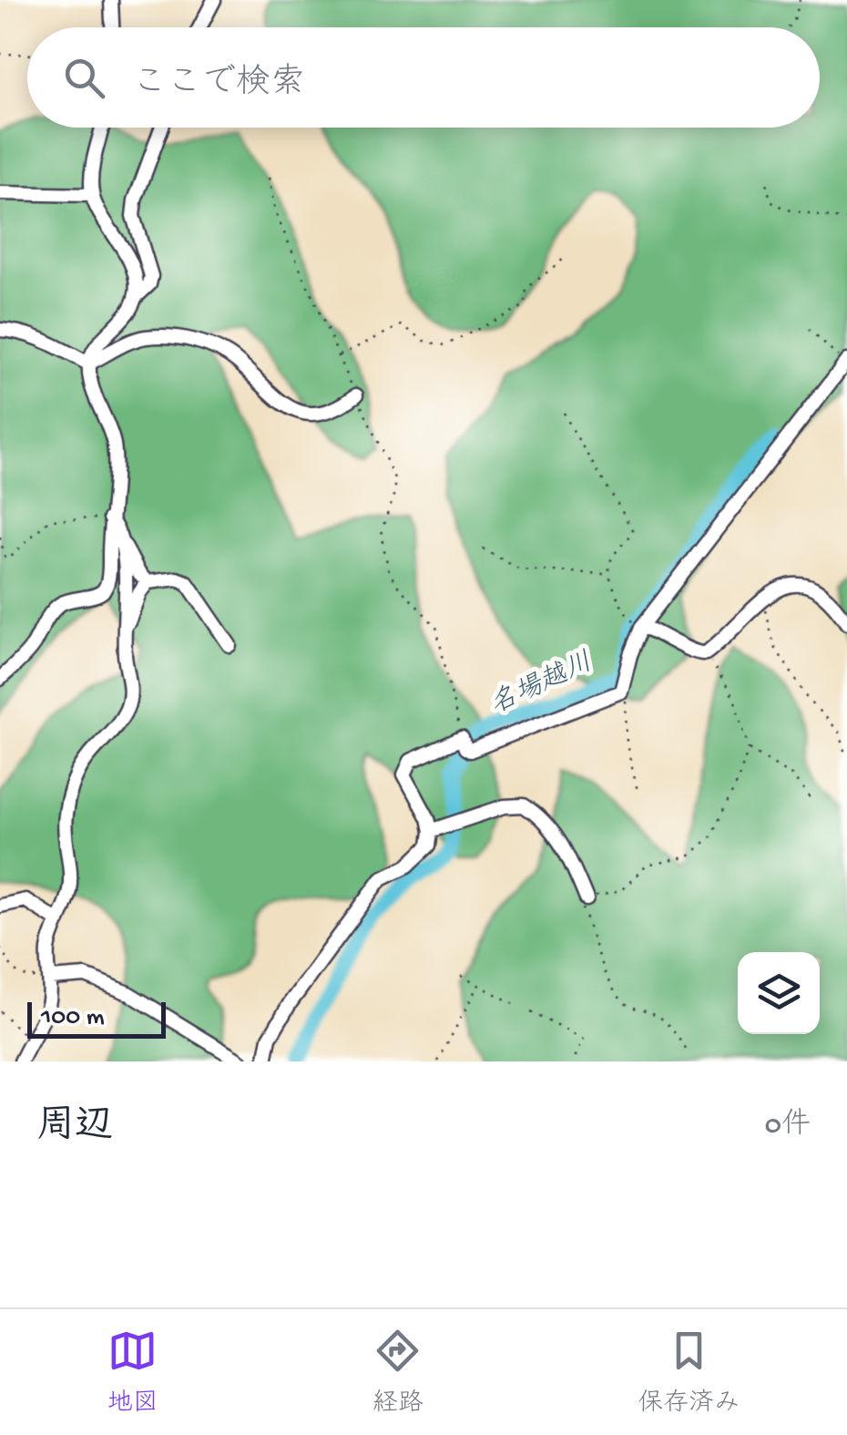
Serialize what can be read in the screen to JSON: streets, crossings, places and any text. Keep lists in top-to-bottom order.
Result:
{
  "water": ["名場越川"],
  "scale_bar": "100 m",
  "page": {
    "search": "ここで検索",
    "scale": "100 m",
    "heading": ["周辺", "0件"],
    "nav": ["地図", "経路", "保存済み"]
  }
}
